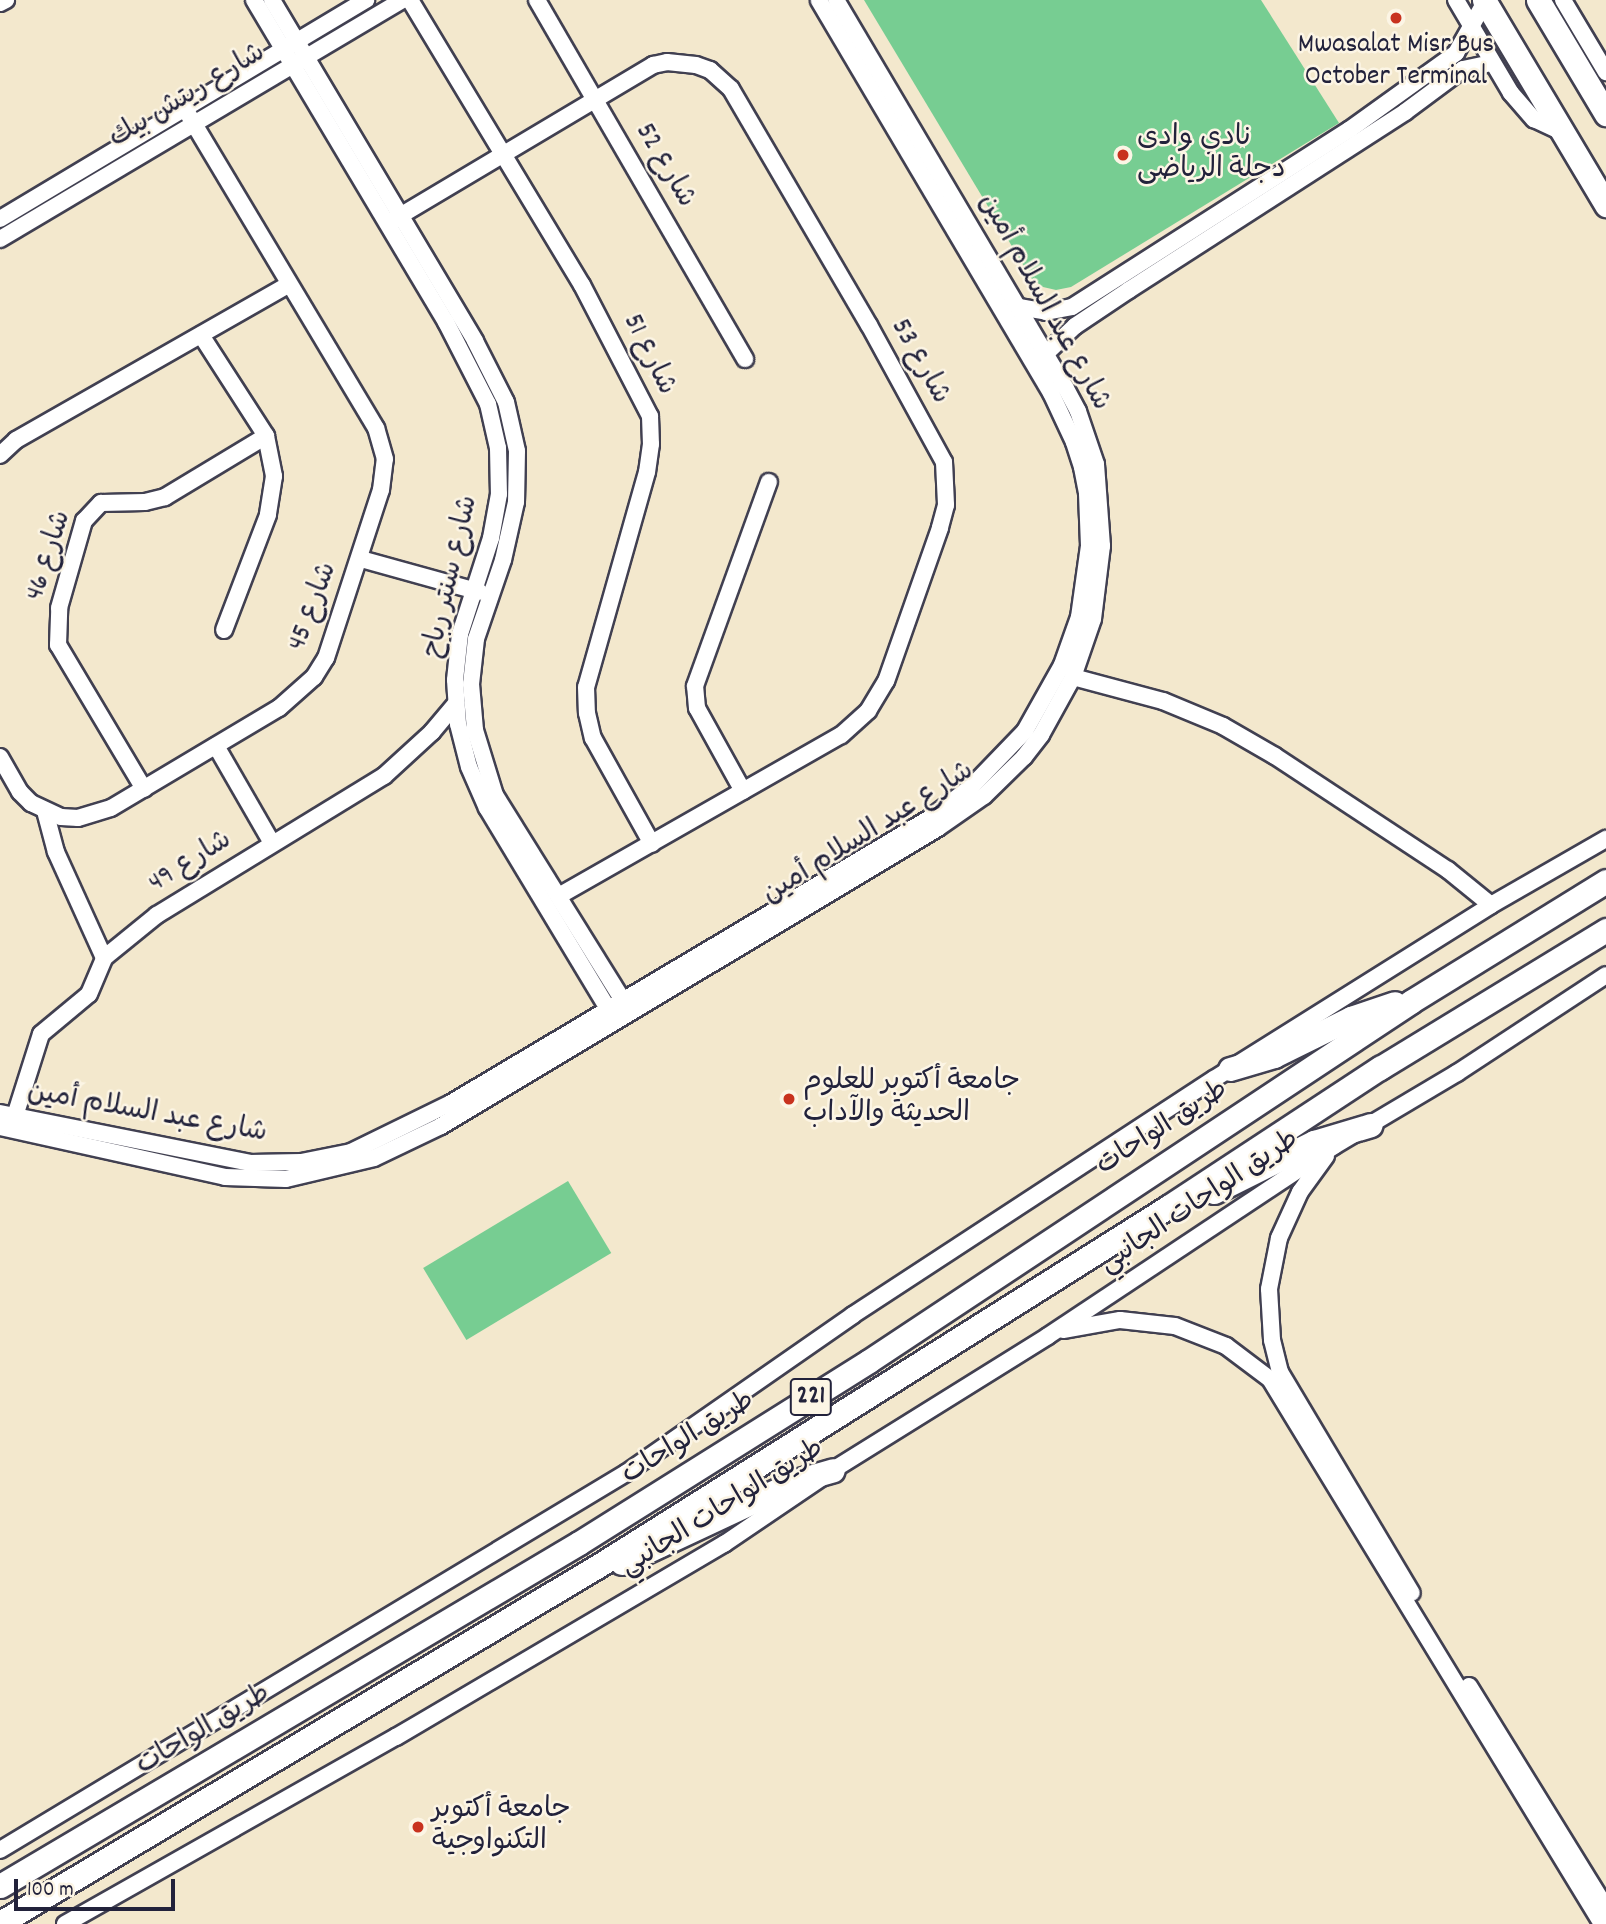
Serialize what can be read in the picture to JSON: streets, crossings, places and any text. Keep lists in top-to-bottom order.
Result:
{
  "streets": {
    "highway": ["طريق الواحات", "221"],
    "street": [
      "شارع ريتش بيك",
      "شارع 52",
      "شارع عبد السلام أمين",
      "شارع 51",
      "شارع 53",
      "شارع 46",
      "شارع سنتر رباح",
      "شارع 45",
      "شارع 49",
      "طريق الواحات الجانبي"
    ]
  },
  "crossings": [
    ["شارع ريتش بيك", "شارع سنتر رباح"],
    ["شارع ريتش بيك", "شارع 45"],
    ["شارع 52", "شارع 53"],
    ["شارع عبد السلام أمين", "شارع سنتر رباح"],
    ["شارع عبد السلام أمين", "شارع 49"],
    ["شارع 51", "شارع 53"],
    ["شارع 53", "شارع سنتر رباح"],
    ["شارع 46", "شارع 45"],
    ["شارع سنتر رباح", "شارع 49"]
  ],
  "places": [
    "Mwasalat Misr Bus October Terminal",
    "نادي وادى دجلة الرياضى",
    "جامعة أكتوبر للعلوم الحديثة والآداب",
    "جامعة أكتوبر التكنواوجية"
  ],
  "scale_bar": "100 m"
}
